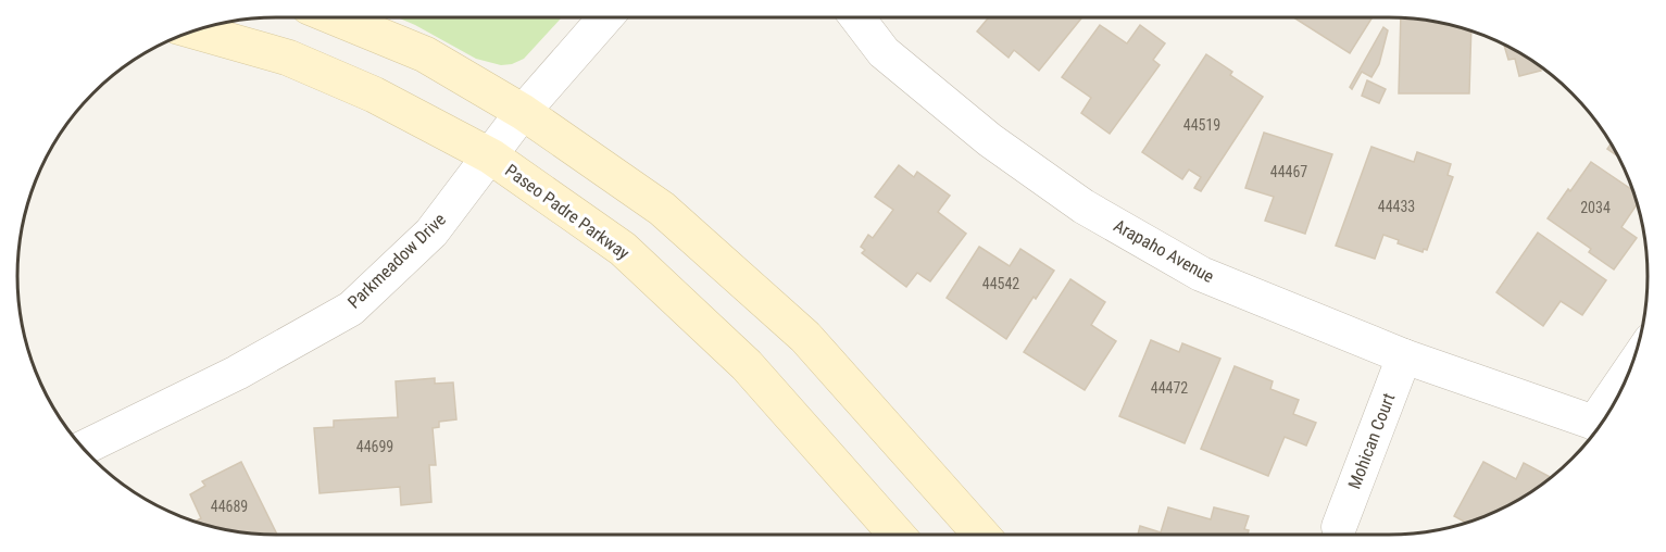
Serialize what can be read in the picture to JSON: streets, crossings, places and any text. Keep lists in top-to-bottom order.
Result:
{
  "streets": {
    "main road": ["Paseo Padre Parkway"],
    "street": ["Arapaho Avenue", "Parkmeadow Drive", "Mohican Court"]
  },
  "crossings": [
    ["Paseo Padre Parkway", "Parkmeadow Drive"],
    ["Arapaho Avenue", "Mohican Court"]
  ],
  "house_numbers": [
    "44519",
    "44467",
    "44433",
    "2034",
    "44542",
    "44472",
    "44699",
    "44689"
  ]
}
